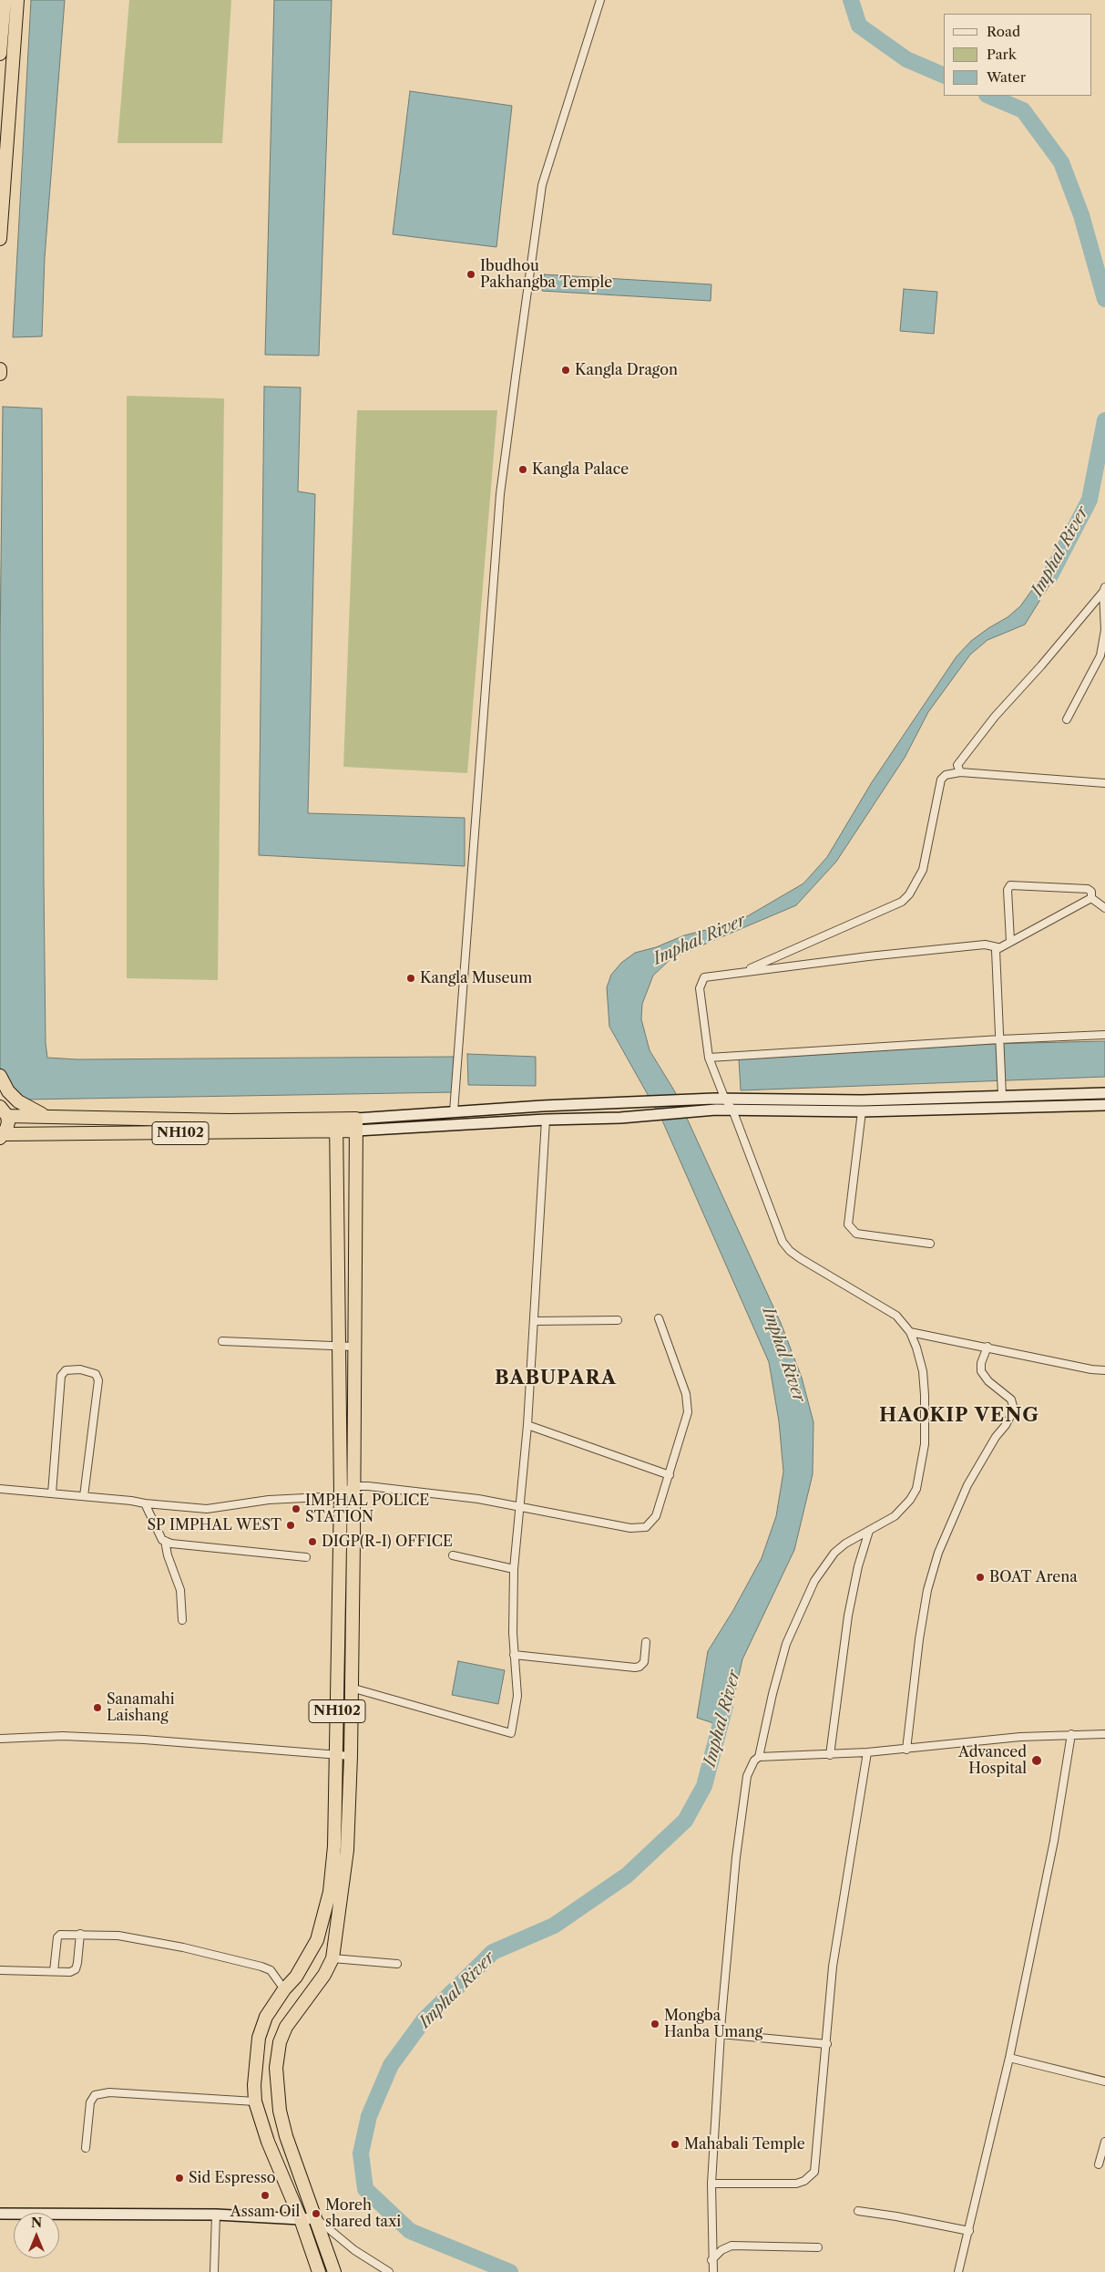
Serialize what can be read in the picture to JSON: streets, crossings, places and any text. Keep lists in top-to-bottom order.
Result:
{
  "streets": {
    "highway": ["NH102"]
  },
  "districts": ["BABUPARA", "HAOKIP VENG"],
  "water": ["Imphal River"],
  "places": [
    "Ibudhou Pakhangba Temple",
    "Kangla Dragon",
    "Kangla Palace",
    "Kangla Museum",
    "IMPHAL POLICE STATION",
    "SP IMPHAL WEST",
    "DIGP(R-I) OFFICE",
    "BOAT Arena",
    "Sanamahi Laishang",
    "Advanced Hospital",
    "Mongba Hanba Umang",
    "Mahabali Temple",
    "Sid Espresso",
    "Assam Oil",
    "Moreh shared taxi"
  ],
  "legend": ["Road", "Park", "Water"],
  "north": "top"
}
